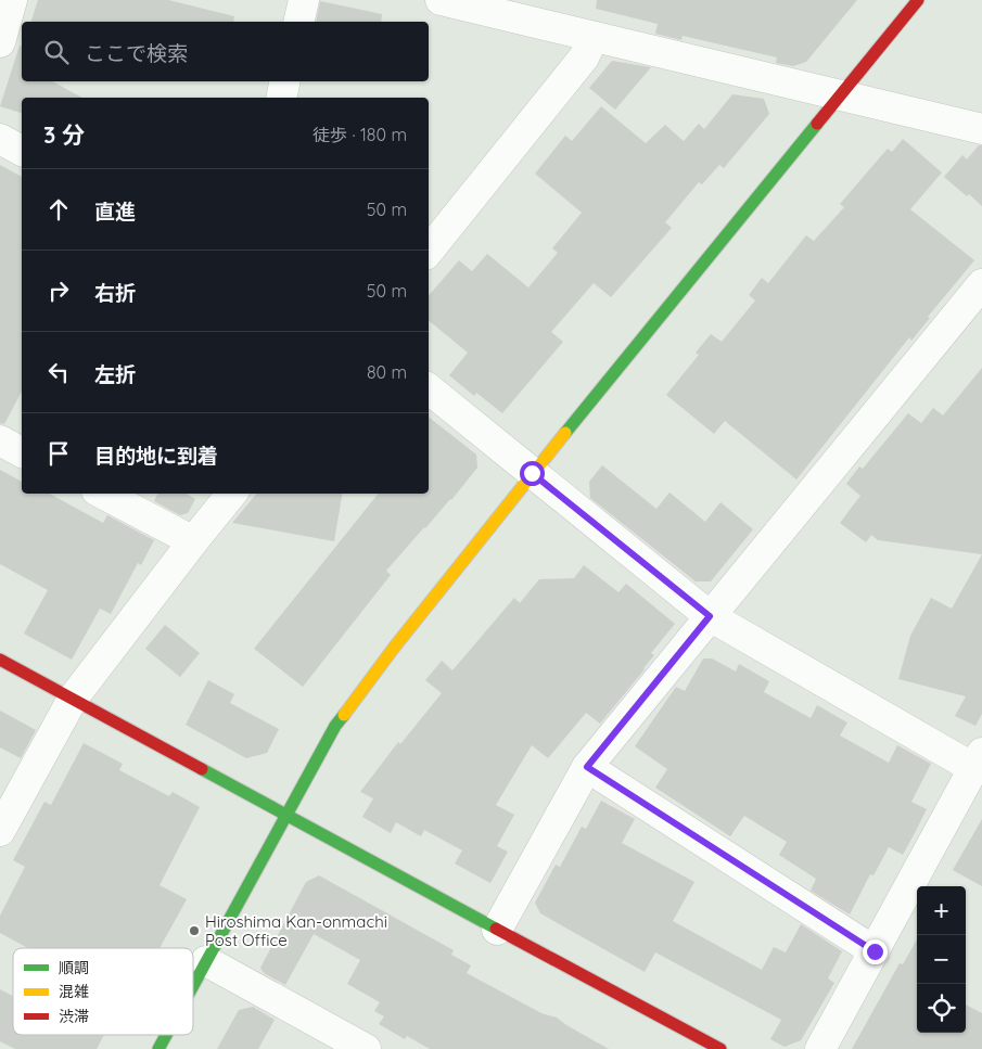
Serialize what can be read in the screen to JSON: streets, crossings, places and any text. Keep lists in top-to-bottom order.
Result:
{
  "places": ["Hiroshima Kan-onmachi Post Office"],
  "legend": ["順調", "混雑", "渋滞"],
  "page": {
    "search": "ここで検索",
    "heading": ["3 分", "徒歩 · 180 m"],
    "list": [
      ["直進", "50 m"],
      ["右折", "50 m"],
      ["左折", "80 m"],
      "目的地に到着"
    ],
    "map_buttons": ["+", "−"]
  }
}
